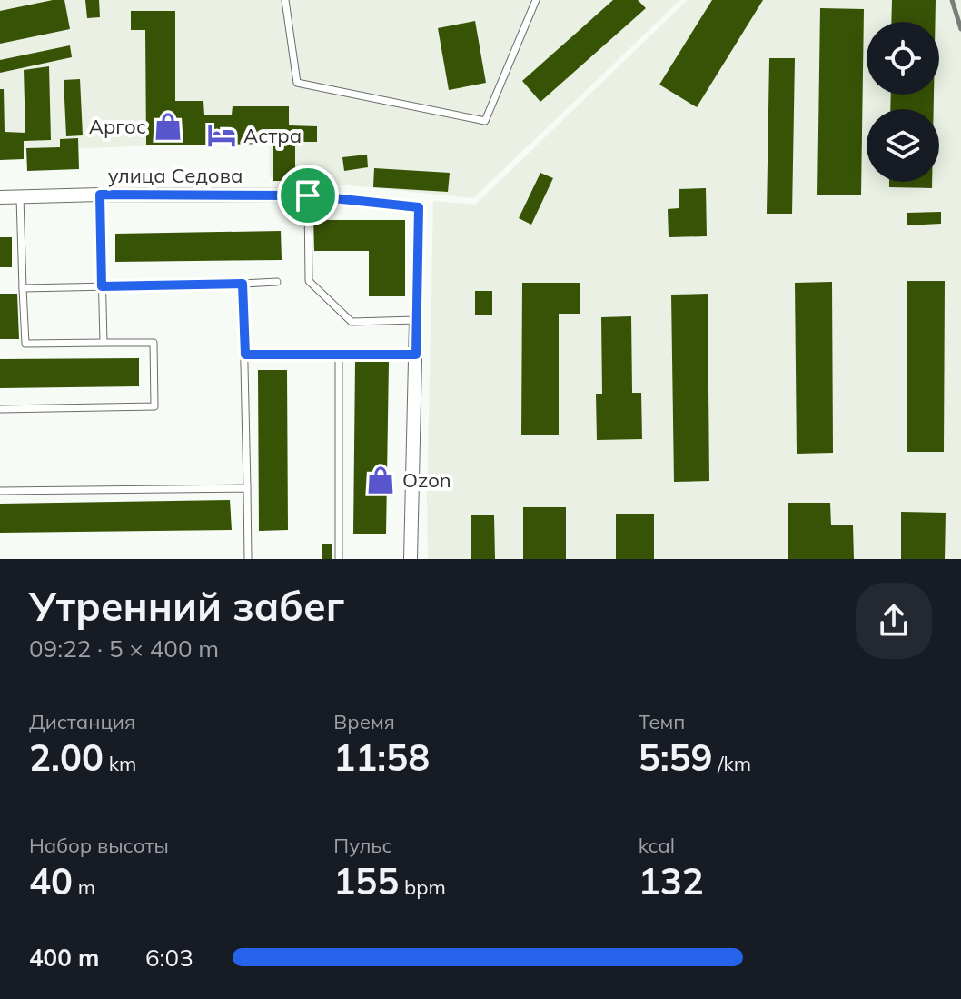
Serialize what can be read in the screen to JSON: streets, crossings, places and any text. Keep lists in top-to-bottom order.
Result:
{
  "streets": {
    "street": ["улица Седова"]
  },
  "places": {
    "shop": ["Аргос", "Ozon"],
    "hotel": ["Астра"]
  },
  "page": {
    "heading": ["Утренний забег", "09:22 · 5 × 400 m"],
    "stats": [
      ["Дистанция", "2.00 km"],
      ["Время", "11:58"],
      ["Темп", "5:59 /km"],
      ["Набор высоты", "40 m"],
      ["Пульс", "155 bpm"],
      ["kcal", "132"]
    ],
    "list": [
      {
        "name": "400 m",
        "note": "6:03"
      }
    ]
  }
}
